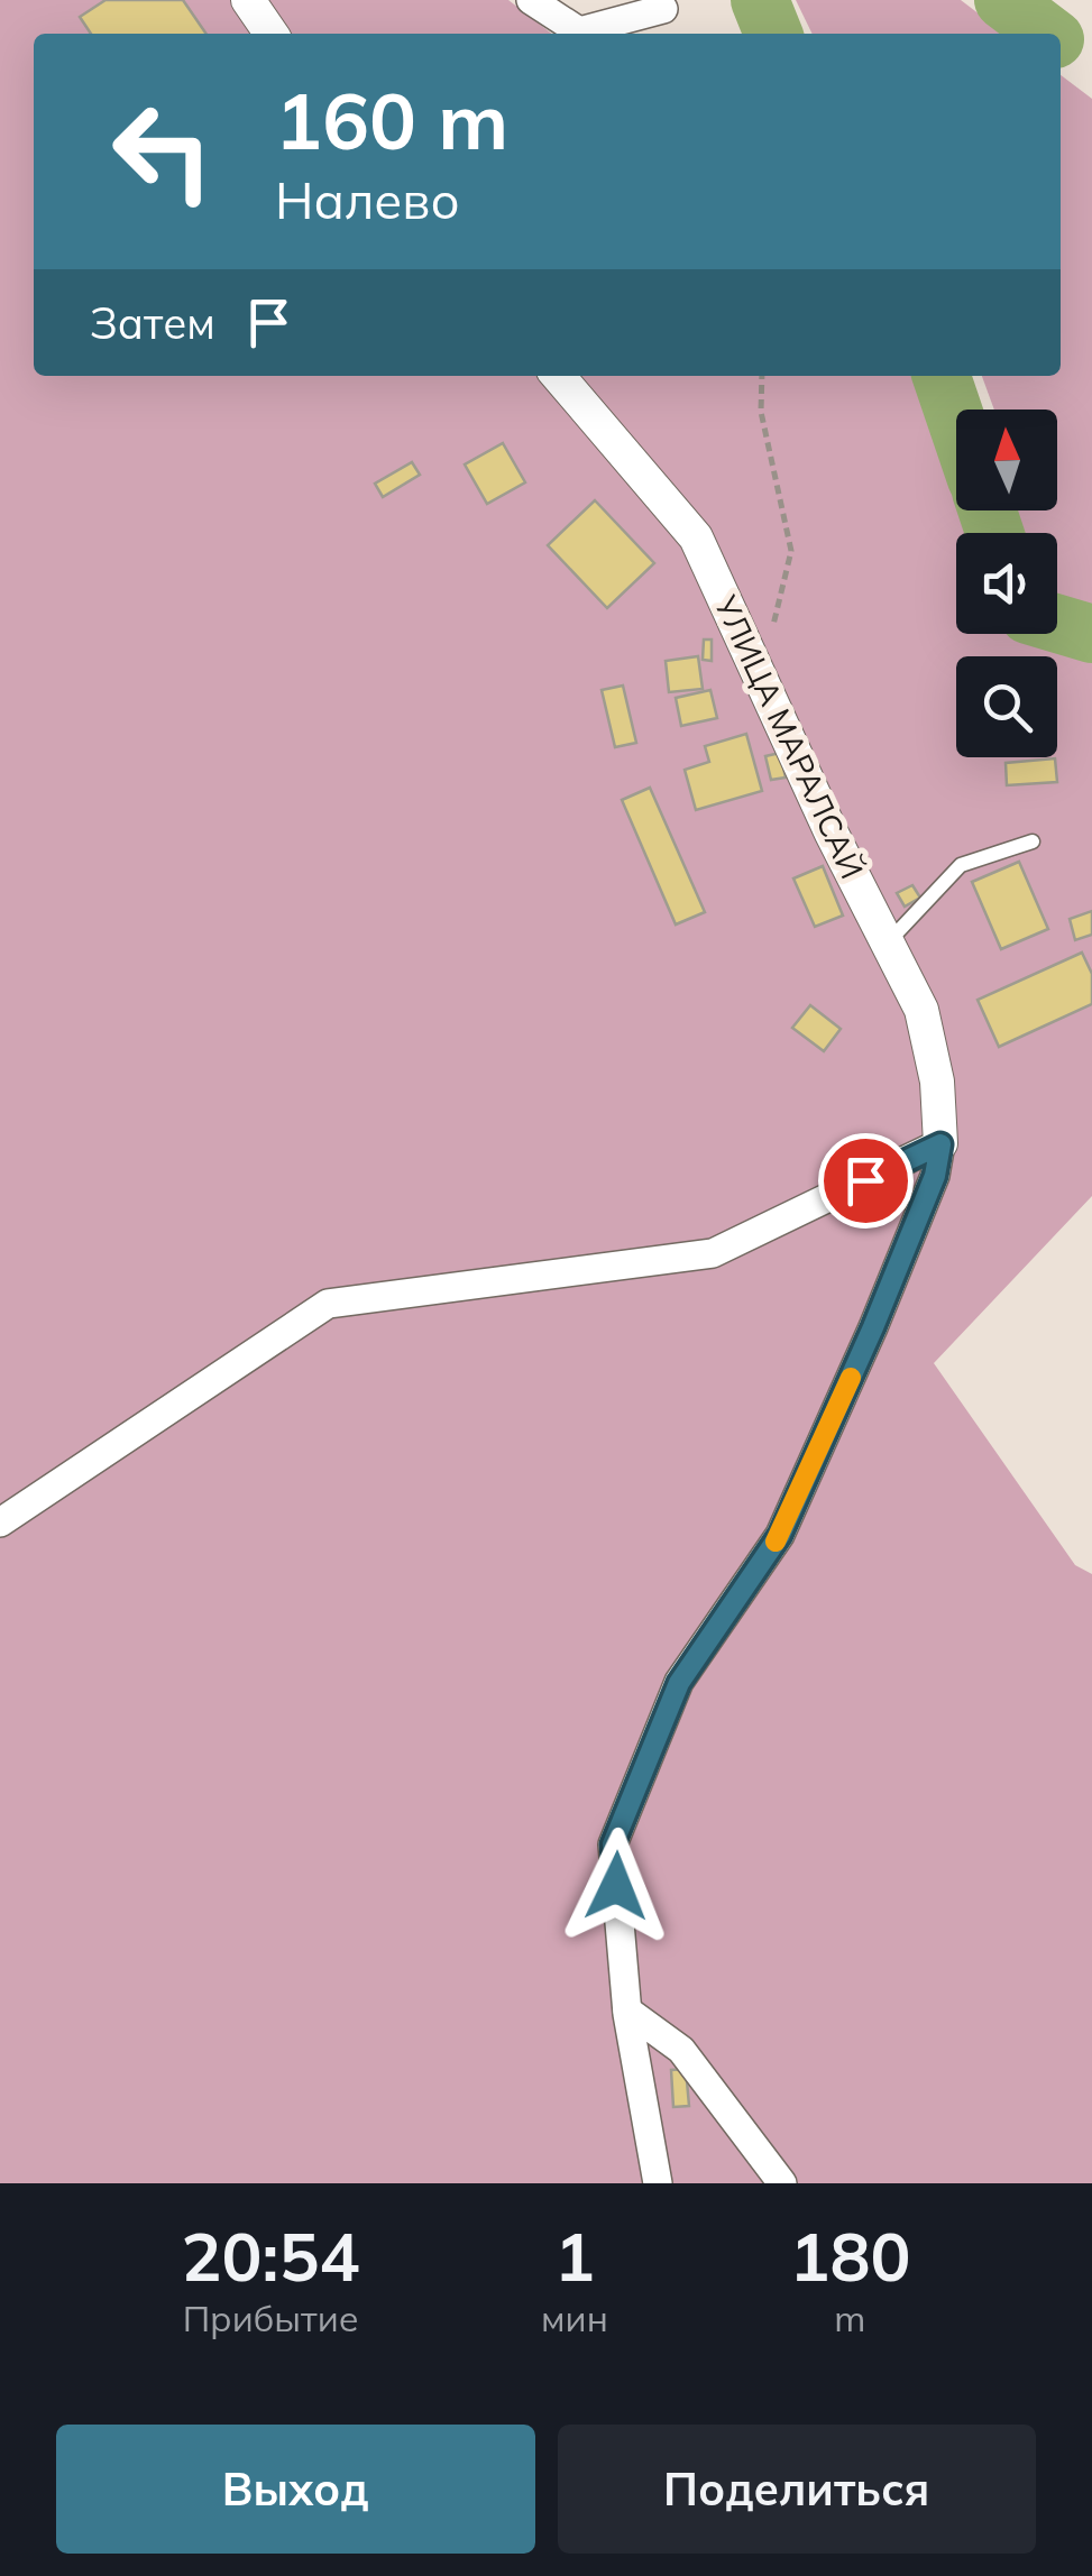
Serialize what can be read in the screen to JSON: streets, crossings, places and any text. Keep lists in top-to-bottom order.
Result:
{
  "streets": {
    "street": ["УЛИЦА МАРАЛСАЙ"]
  },
  "north": "top",
  "page": {
    "turn": ["160 m", "Налево"],
    "then": "Затем",
    "eta": [
      "20:54",
      "Прибытие",
      "1",
      "мин",
      "180",
      "m"
    ],
    "buttons": ["Выход", "Поделиться"]
  }
}
